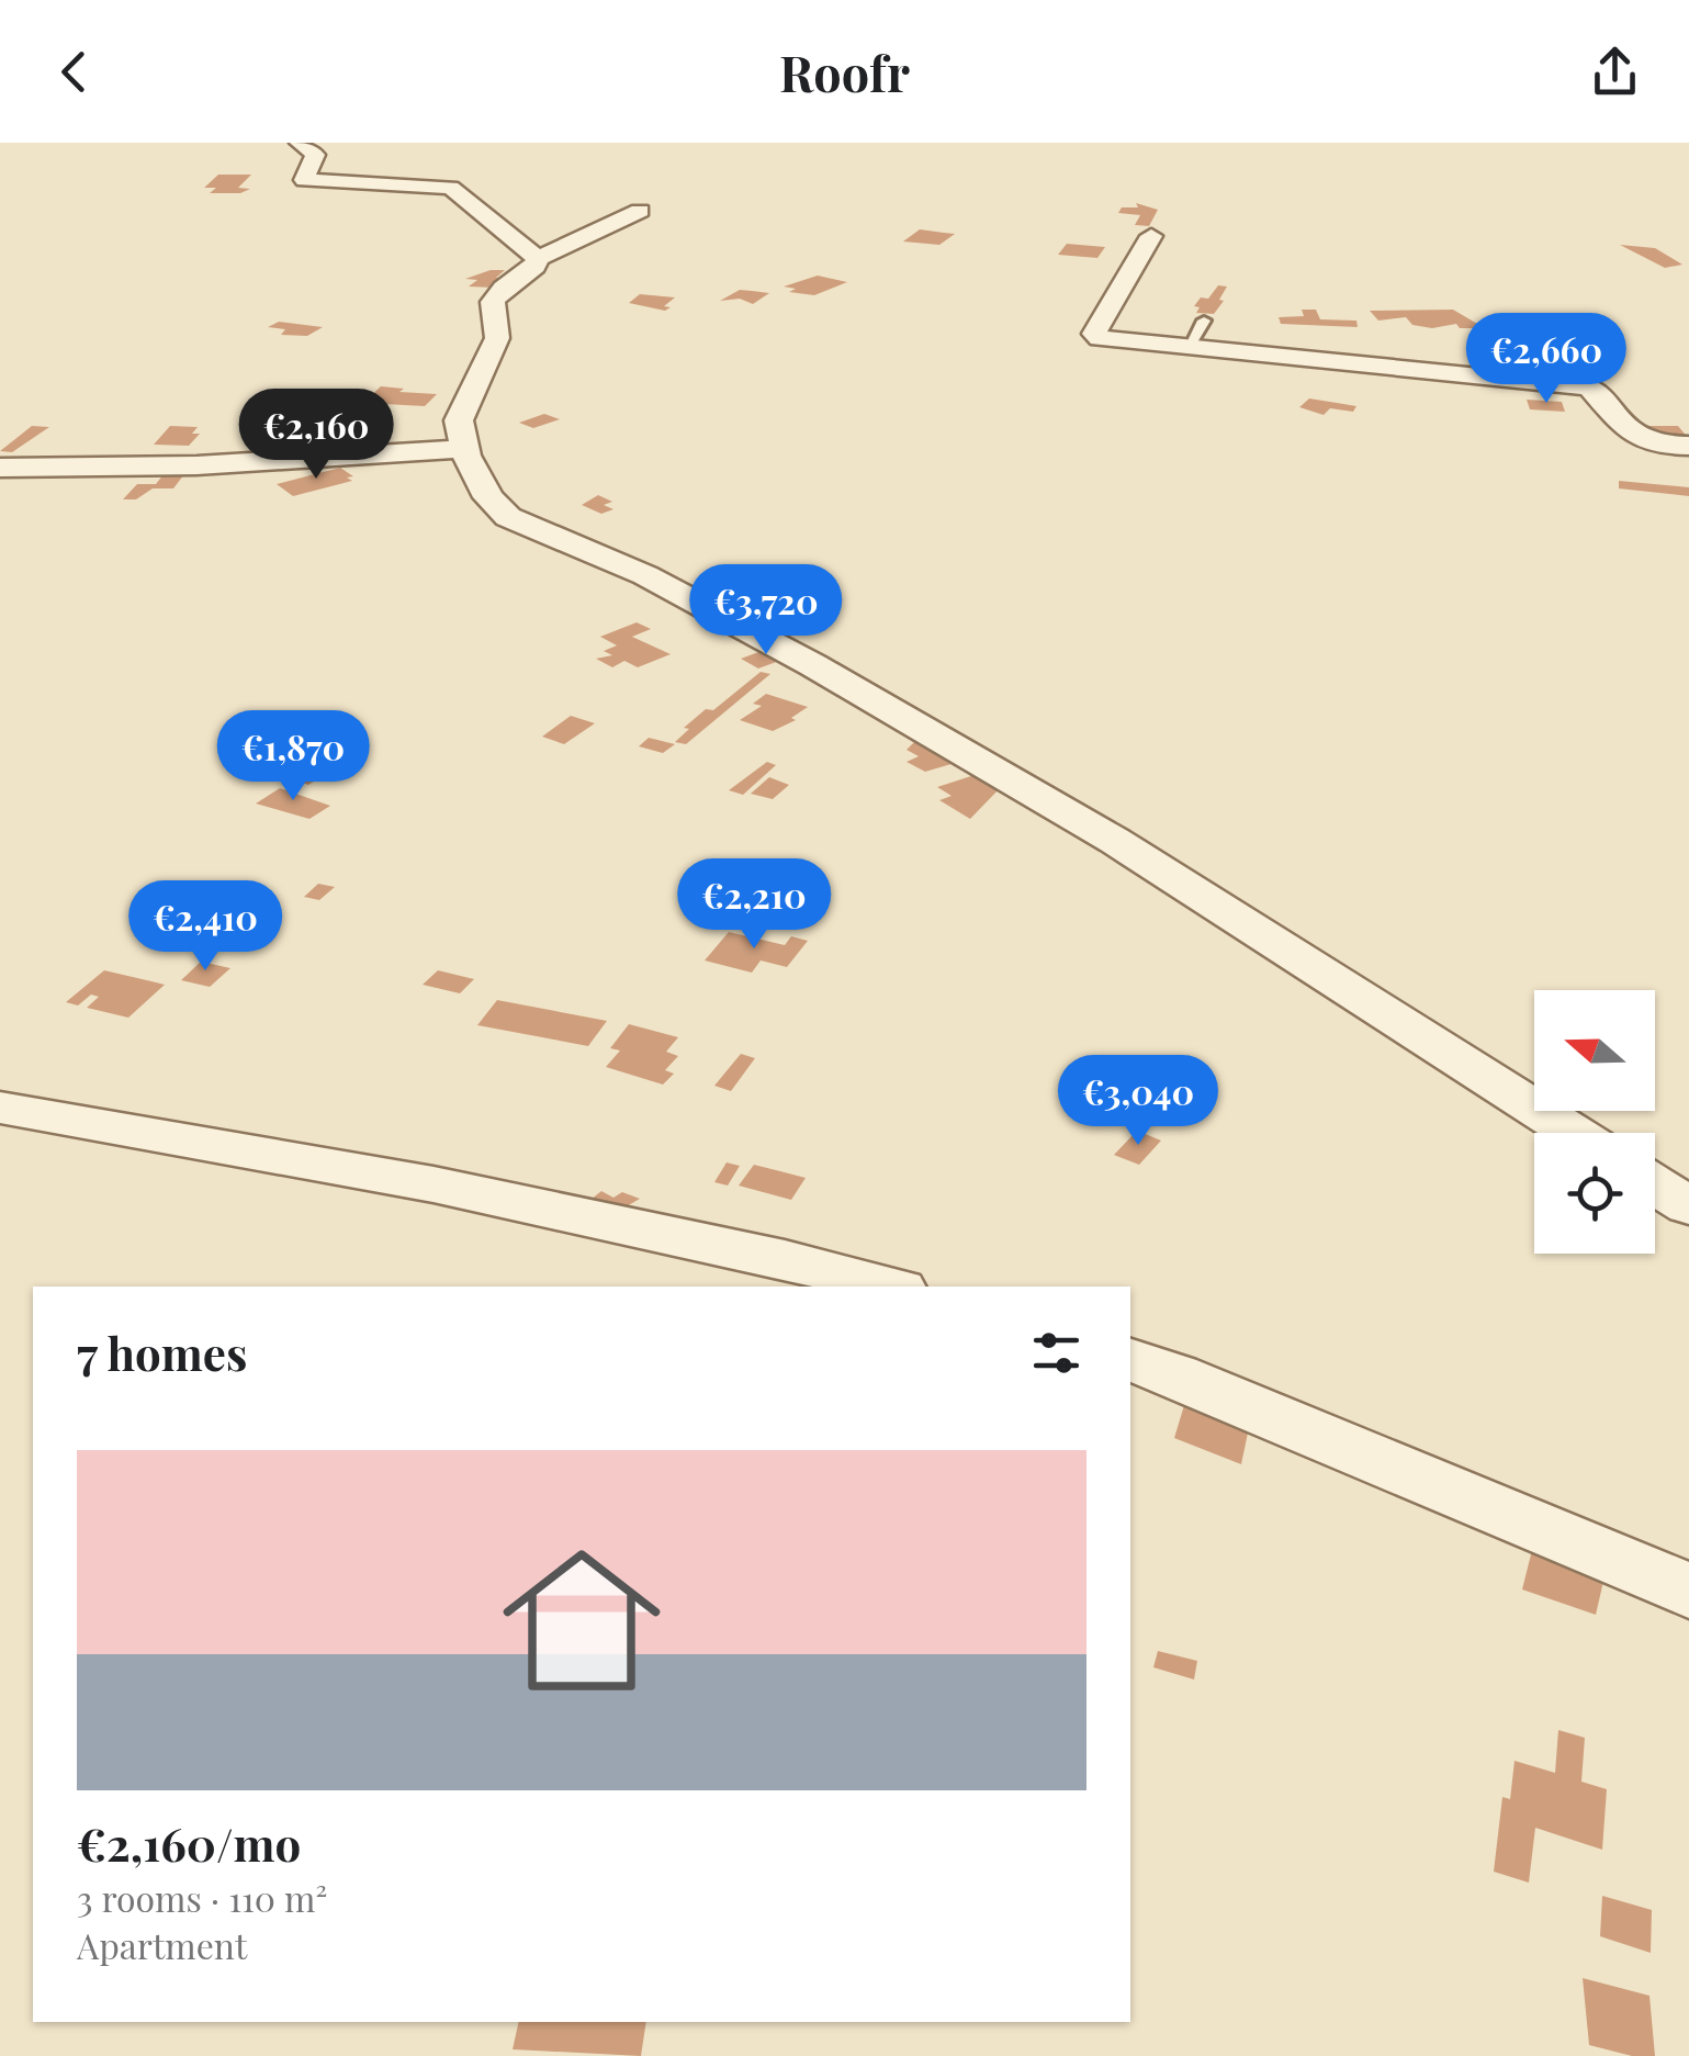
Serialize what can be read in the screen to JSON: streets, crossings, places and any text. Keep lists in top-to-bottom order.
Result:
{
  "north": "left",
  "page": {
    "header": "Roofr",
    "price": [
      "€2,660",
      "€2,160",
      "€3,720",
      "€1,870",
      "€2,210",
      "€2,410",
      "€3,040"
    ],
    "heading": "7 homes",
    "list": [
      {
        "name": "€2,160/mo",
        "note": "3 rooms · 110 m² · Apartment"
      }
    ]
  }
}
